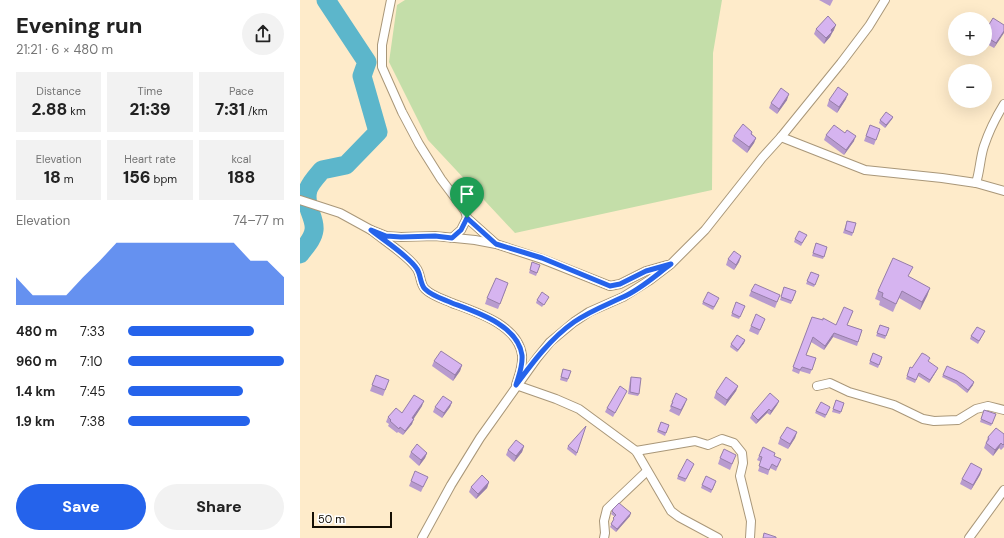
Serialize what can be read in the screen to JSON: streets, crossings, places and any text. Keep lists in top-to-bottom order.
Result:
{
  "scale_bar": "50 m",
  "page": {
    "heading": ["Evening run", "21:21 · 6 × 480 m"],
    "map_buttons": ["+", "−"],
    "stats": [
      ["Distance", "2.88 km"],
      ["Time", "21:39"],
      ["Pace", "7:31 /km"],
      ["Elevation", "18 m"],
      ["Heart rate", "156 bpm"],
      ["kcal", "188"]
    ],
    "chart": ["Elevation", "74–77 m"],
    "list": [
      {
        "name": "480 m",
        "note": "7:33"
      },
      {
        "name": "960 m",
        "note": "7:10"
      },
      {
        "name": "1.4 km",
        "note": "7:45"
      },
      {
        "name": "1.9 km",
        "note": "7:38"
      }
    ],
    "buttons": ["Save", "Share"],
    "scale": "50 m"
  }
}
